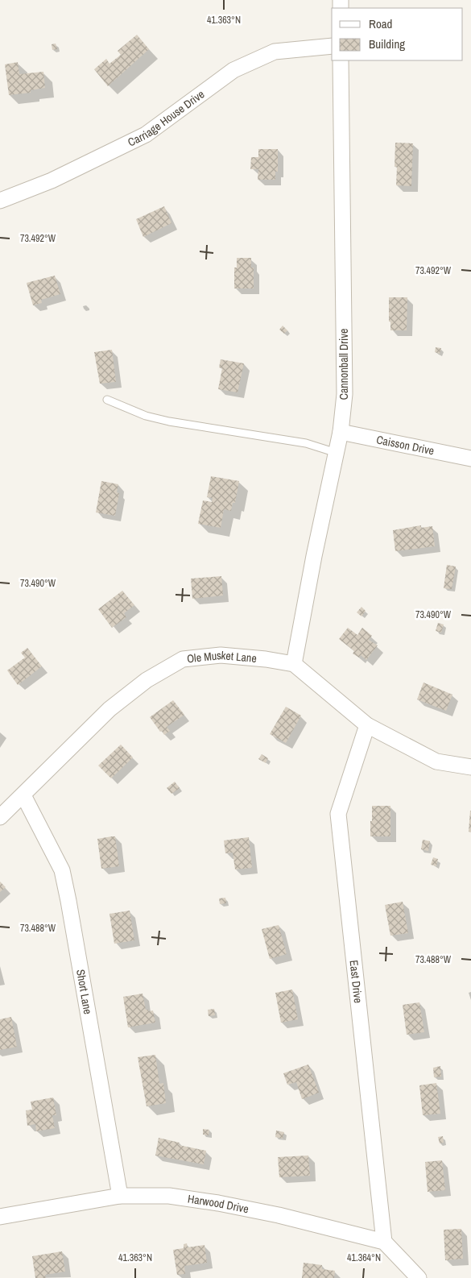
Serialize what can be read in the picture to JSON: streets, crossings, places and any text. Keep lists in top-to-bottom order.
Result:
{
  "streets": {
    "street": [
      "Carriage House Drive",
      "Cannonball Drive",
      "Caisson Drive",
      "Ole Musket Lane",
      "East Drive",
      "Short Lane",
      "Harwood Drive"
    ]
  },
  "crossings": [
    ["Cannonball Drive", "Caisson Drive"],
    ["Cannonball Drive", "Ole Musket Lane"],
    ["Ole Musket Lane", "Short Lane"],
    ["East Drive", "Harwood Drive"],
    ["Short Lane", "Harwood Drive"]
  ],
  "legend": ["Road", "Building"],
  "coordinates": [
    "41.363°N",
    "73.492°W",
    "73.490°W",
    "73.488°W",
    "41.364°N"
  ]
}
